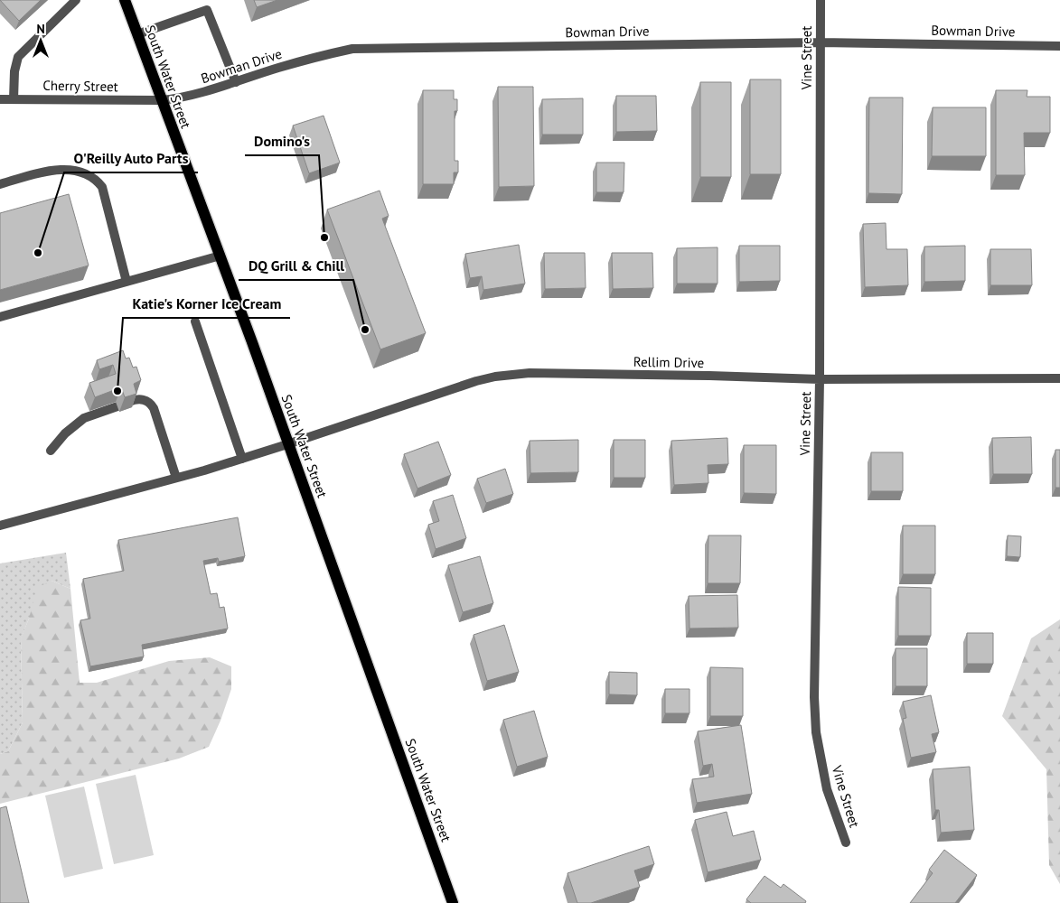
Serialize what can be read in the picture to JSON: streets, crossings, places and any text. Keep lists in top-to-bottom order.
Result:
{
  "streets": {
    "main road": ["South Water Street"],
    "street": [
      "Bowman Drive",
      "Vine Street",
      "Cherry Street",
      "Rellim Drive"
    ]
  },
  "crossings": [
    ["Bowman Drive", "Vine Street"],
    ["Bowman Drive", "South Water Street"],
    ["Bowman Drive", "Cherry Street"],
    ["Vine Street", "Rellim Drive"],
    ["South Water Street", "Cherry Street"],
    ["South Water Street", "Rellim Drive"]
  ],
  "places": [
    "Domino's",
    "O'Reilly Auto Parts",
    "DQ Grill & Chill",
    "Katie's Korner Ice Cream"
  ],
  "north": "top"
}
